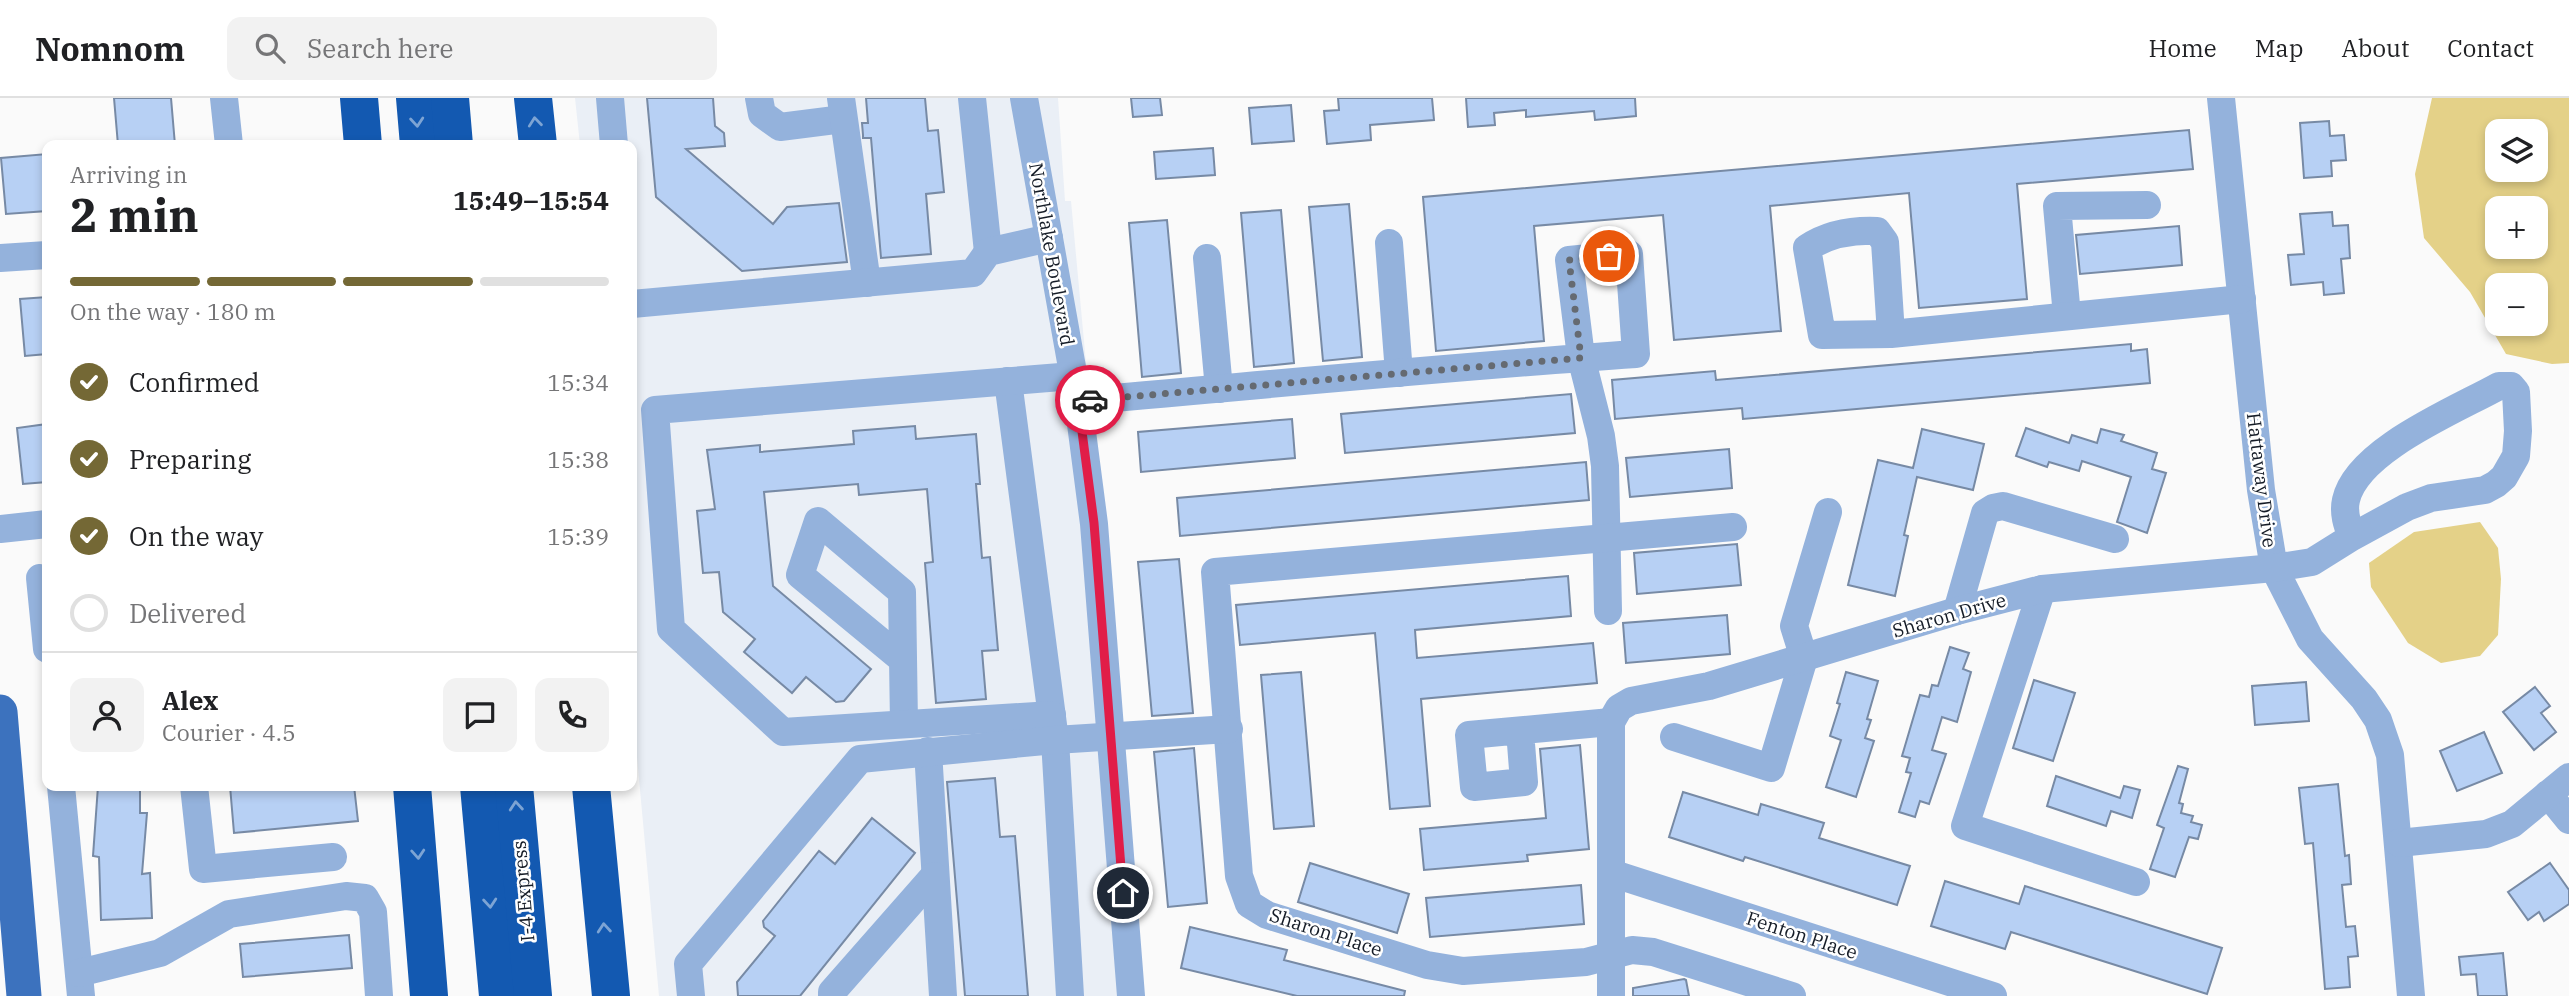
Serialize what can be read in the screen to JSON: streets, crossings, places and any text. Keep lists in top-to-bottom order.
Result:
{
  "streets": {
    "highway": ["I-4 Express"],
    "street": [
      "Northlake Boulevard",
      "Hattaway Drive",
      "Sharon Drive",
      "Sharon Place",
      "Fenton Place"
    ]
  },
  "crossings": [
    ["Hattaway Drive", "Sharon Drive"]
  ],
  "page": {
    "header": "Nomnom",
    "search": "Search here",
    "nav": [
      "Home",
      "Map",
      "About",
      "Contact"
    ],
    "map_buttons": ["+", "−"],
    "heading": ["2 min", "Arriving in", "15:49–15:54"],
    "panel": ["Alex", "Courier · 4.5"],
    "bar": "On the way · 180 m",
    "list": [
      ["Confirmed", "15:34"],
      ["Preparing", "15:38"],
      ["On the way", "15:39"],
      "Delivered"
    ]
  }
}
